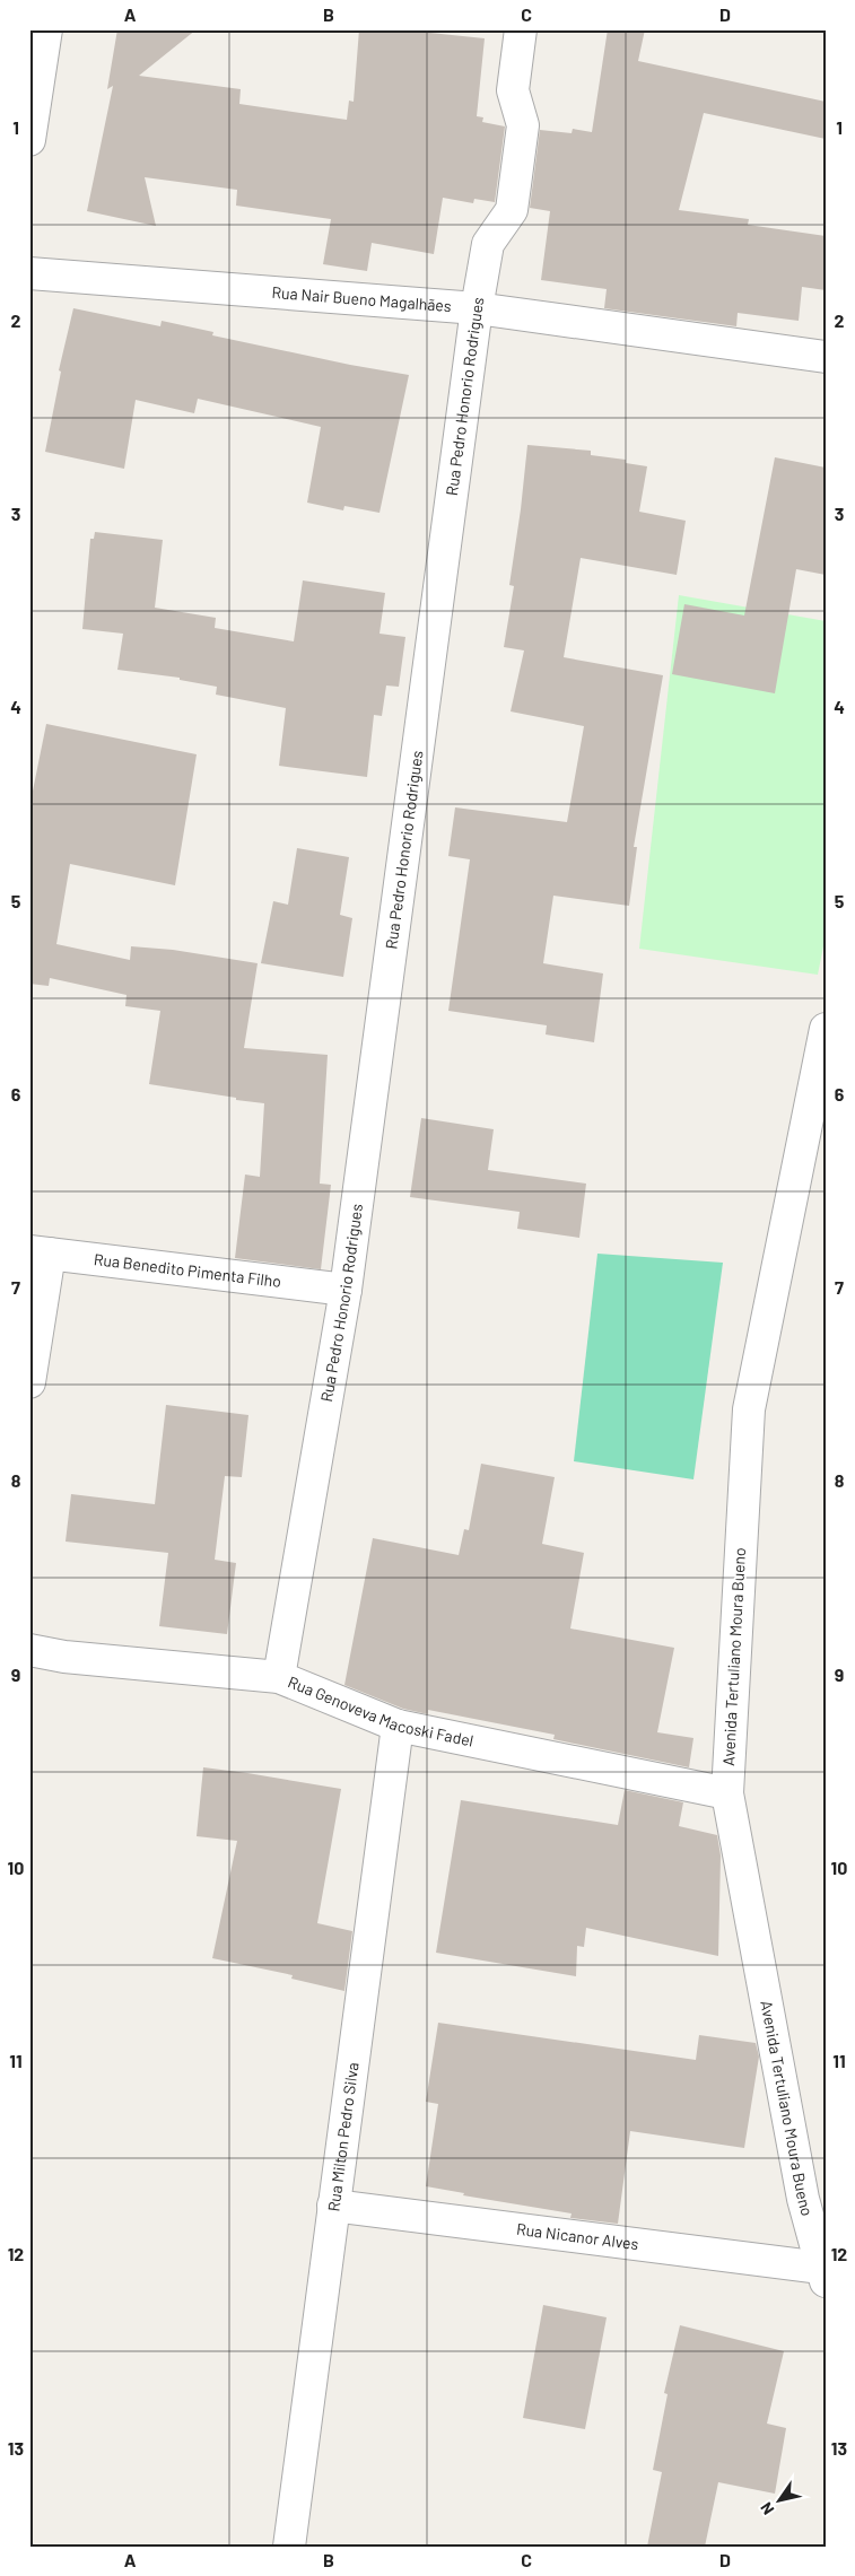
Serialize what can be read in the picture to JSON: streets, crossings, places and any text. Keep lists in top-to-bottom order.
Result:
{
  "streets": {
    "street": [
      "Rua Nair Bueno Magalhães",
      "Rua Pedro Honorio Rodrigues",
      "Rua Benedito Pimenta Filho",
      "Avenida Tertuliano Moura Bueno",
      "Rua Genoveva Macoski Fadel",
      "Rua Milton Pedro Silva",
      "Rua Nicanor Alves"
    ]
  },
  "crossings": [
    ["Rua Nair Bueno Magalhães", "Rua Pedro Honorio Rodrigues"],
    ["Rua Pedro Honorio Rodrigues", "Rua Benedito Pimenta Filho"],
    ["Rua Pedro Honorio Rodrigues", "Rua Genoveva Macoski Fadel"],
    ["Avenida Tertuliano Moura Bueno", "Rua Genoveva Macoski Fadel"],
    ["Avenida Tertuliano Moura Bueno", "Rua Nicanor Alves"],
    ["Rua Genoveva Macoski Fadel", "Rua Milton Pedro Silva"],
    ["Rua Milton Pedro Silva", "Rua Nicanor Alves"]
  ],
  "north": "bottom left",
  "grid": {
    "columns": [
      "A",
      "B",
      "C",
      "D"
    ],
    "rows": [
      "1",
      "2",
      "3",
      "4",
      "5",
      "6",
      "7",
      "8",
      "9",
      "10",
      "11",
      "12",
      "13"
    ]
  }
}
